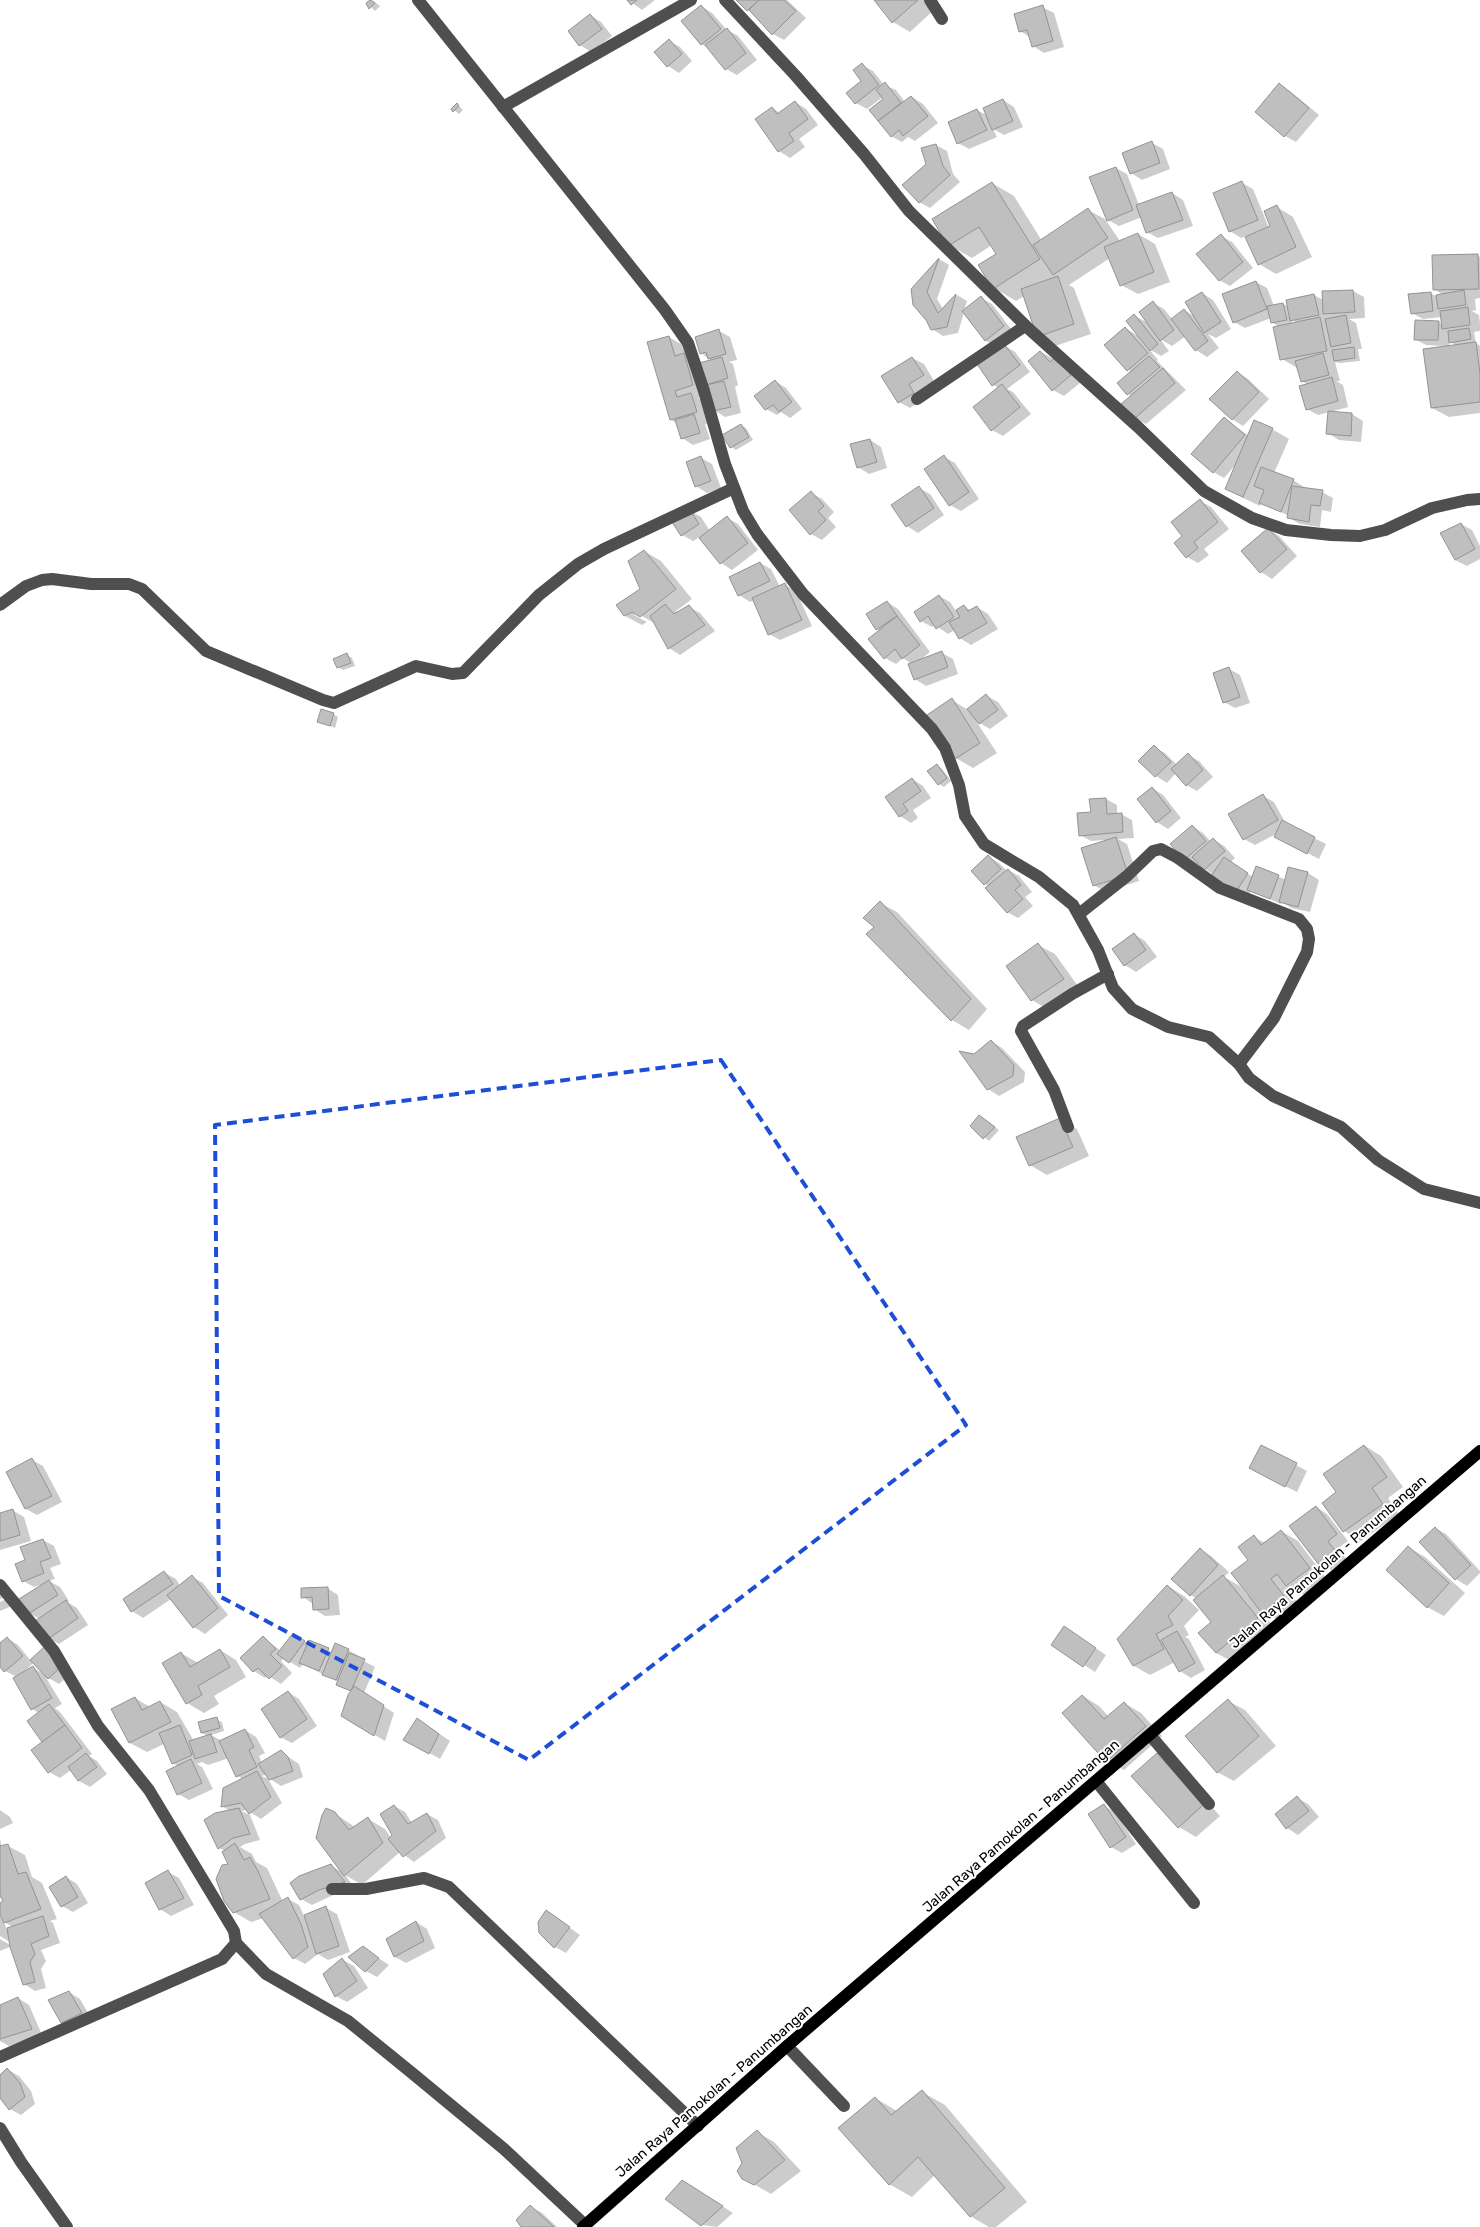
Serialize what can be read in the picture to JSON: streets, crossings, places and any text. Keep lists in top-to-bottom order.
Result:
{
  "streets": {
    "main road": ["Jalan Raya Pamokolan - Panumbangan"]
  }
}
